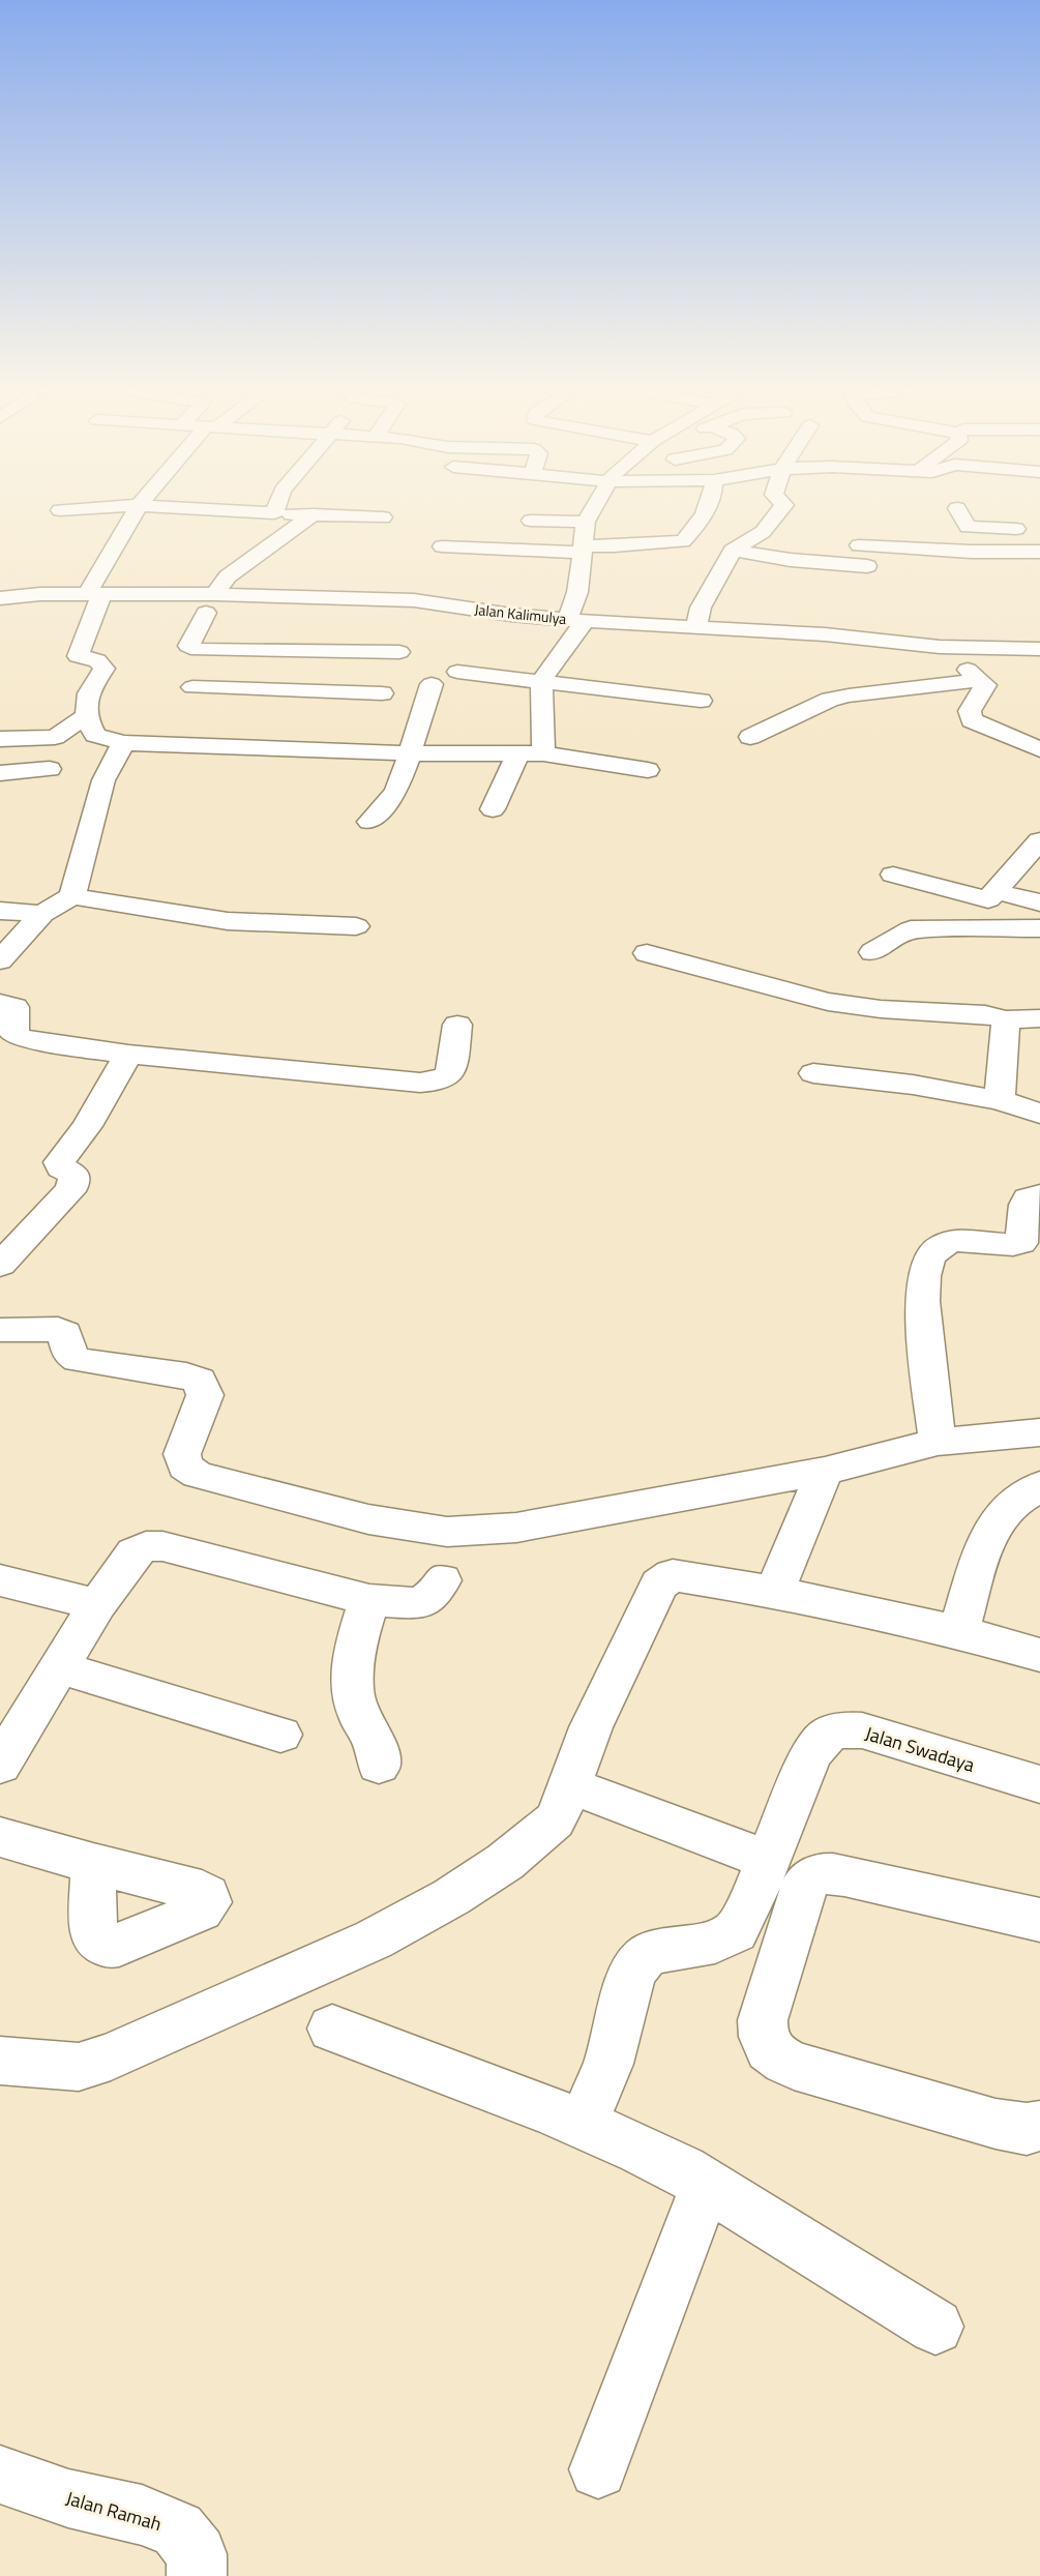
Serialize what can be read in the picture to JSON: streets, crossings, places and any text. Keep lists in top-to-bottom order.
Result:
{
  "streets": {
    "street": ["Jalan Kalimulya", "Jalan Swadaya", "Jalan Ramah"]
  }
}
